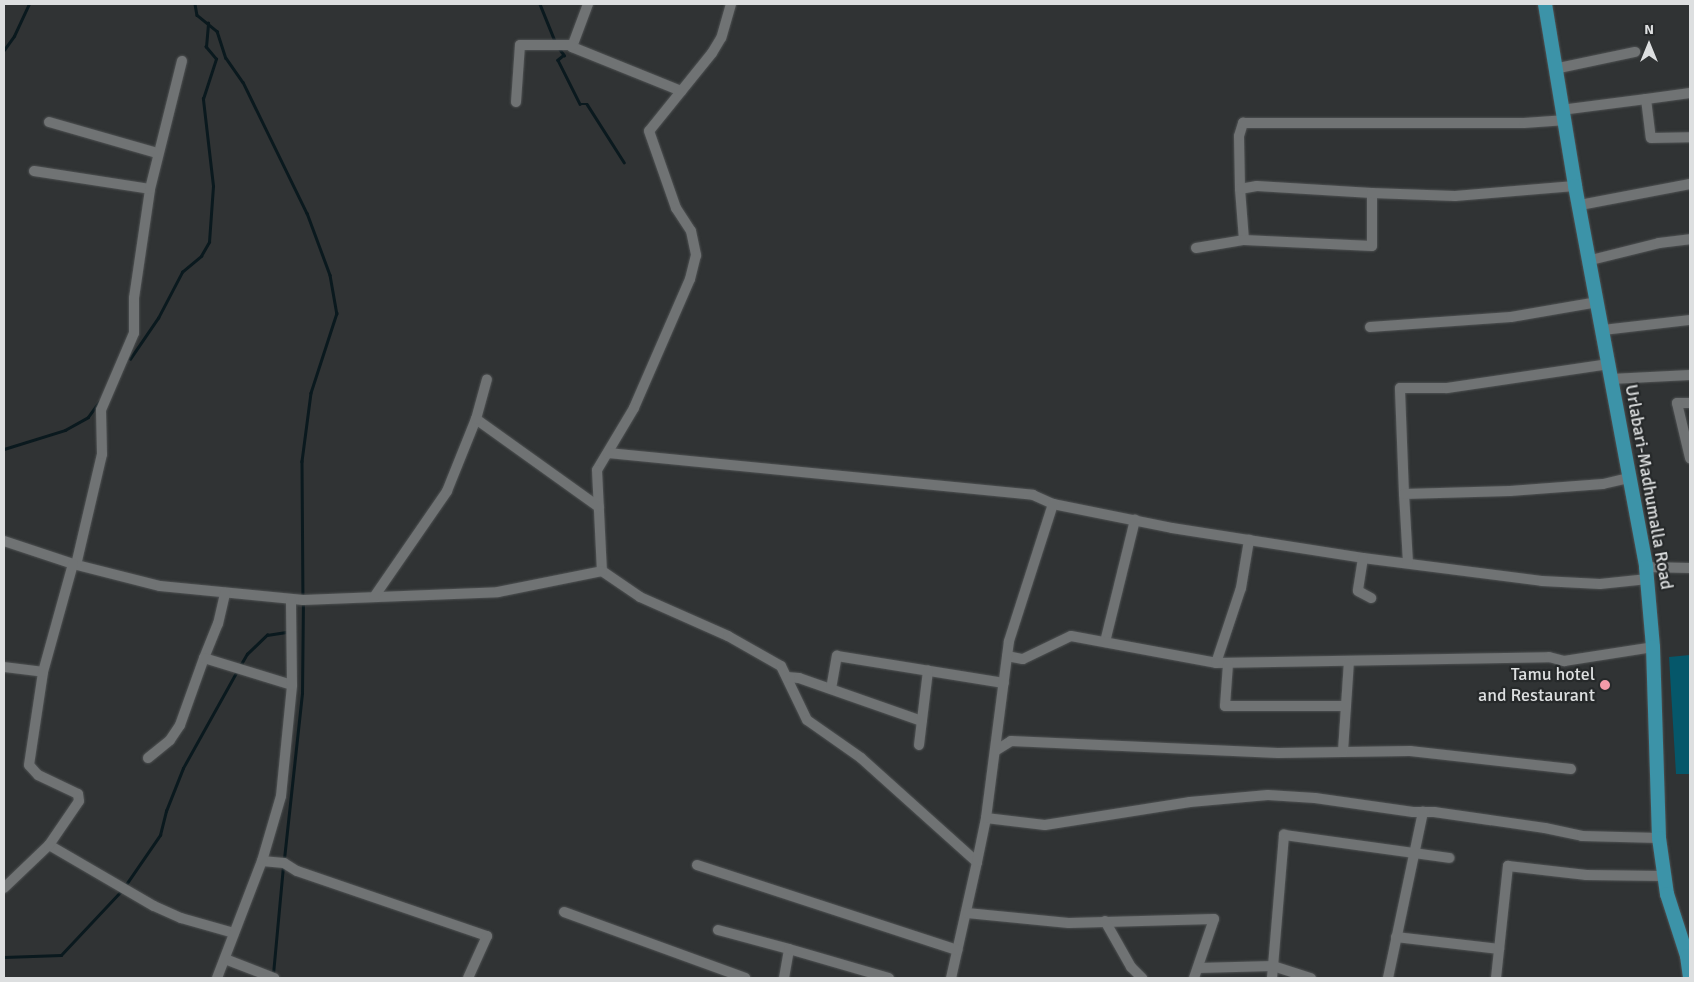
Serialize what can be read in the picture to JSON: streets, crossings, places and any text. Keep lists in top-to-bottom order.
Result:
{
  "streets": {
    "main road": ["Urlabari-Madhumalla Road"]
  },
  "places": ["Tamu hotel and Restaurant"],
  "north": "top"
}
